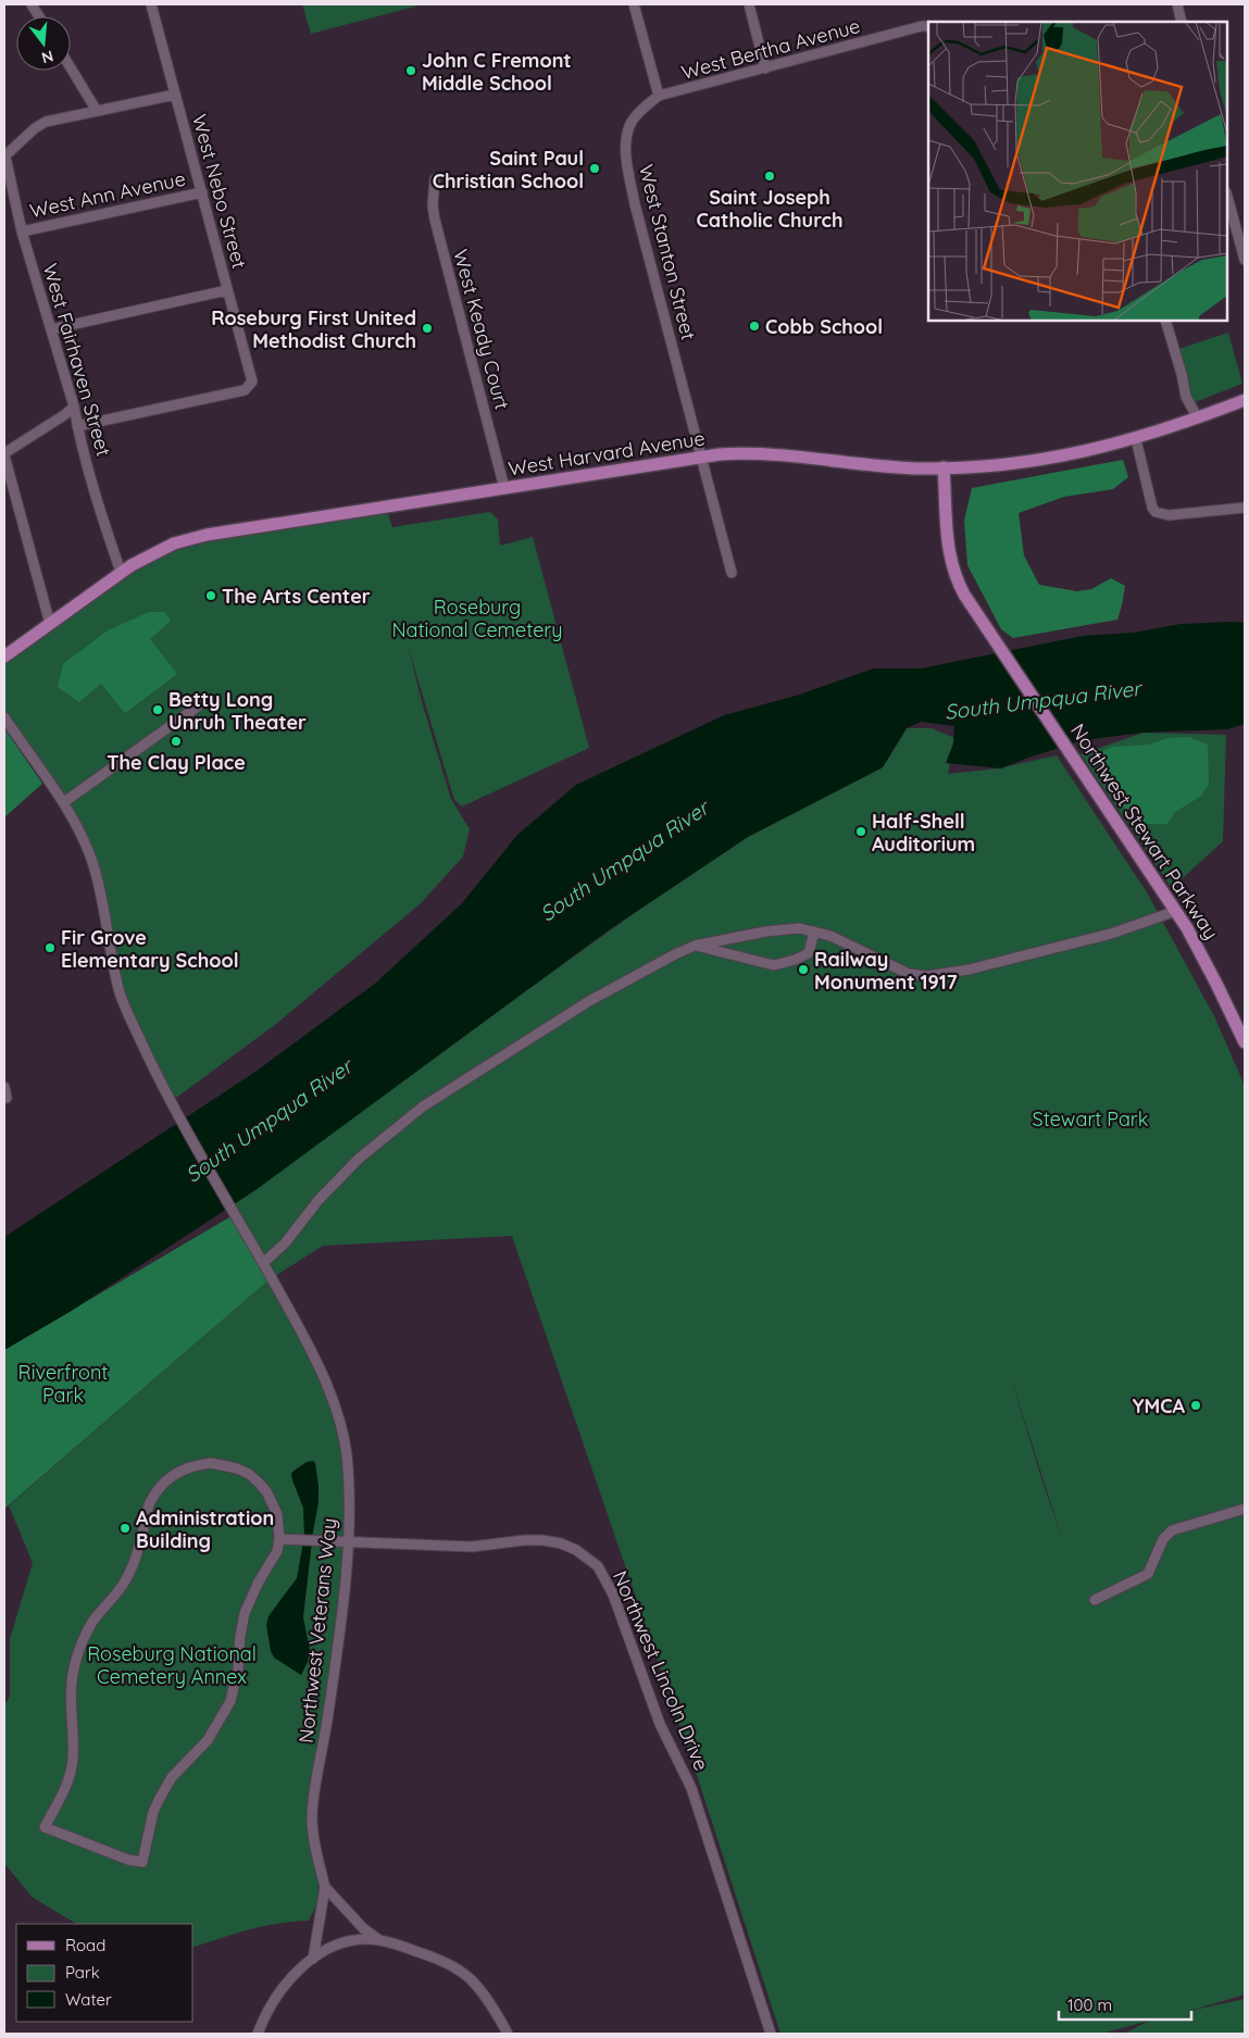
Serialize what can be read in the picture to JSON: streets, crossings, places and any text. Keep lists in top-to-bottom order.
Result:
{
  "streets": {
    "main road": ["West Harvard Avenue", "Northwest Stewart Parkway"],
    "street": [
      "West Bertha Avenue",
      "West Nebo Street",
      "West Ann Avenue",
      "West Stanton Street",
      "West Keady Court",
      "West Fairhaven Street",
      "Northwest Veterans Way",
      "Northwest Lincoln Drive"
    ]
  },
  "crossings": [
    ["West Bertha Avenue", "West Stanton Street"],
    ["West Nebo Street", "West Ann Avenue"],
    ["West Nebo Street", "West Fairhaven Street"],
    ["West Ann Avenue", "West Fairhaven Street"],
    ["West Stanton Street", "West Harvard Avenue"],
    ["West Keady Court", "West Harvard Avenue"],
    ["West Fairhaven Street", "West Harvard Avenue"],
    ["West Harvard Avenue", "Northwest Stewart Parkway"],
    ["Northwest Veterans Way", "Northwest Lincoln Drive"]
  ],
  "water": ["South Umpqua River"],
  "parks": [
    "Roseburg National Cemetery",
    "Stewart Park",
    "Riverfront Park",
    "Roseburg National Cemetery Annex"
  ],
  "places": [
    "John C Fremont Middle School",
    "Saint Paul Christian School",
    "Saint Joseph Catholic Church",
    "Cobb School",
    "Roseburg First United Methodist Church",
    "The Arts Center",
    "Betty Long Unruh Theater",
    "The Clay Place",
    "Half-Shell Auditorium",
    "Fir Grove Elementary School",
    "Railway Monument 1917",
    "YMCA",
    "Administration Building"
  ],
  "legend": ["Road", "Park", "Water"],
  "scale_bar": "100 m",
  "north": "bottom"
}
